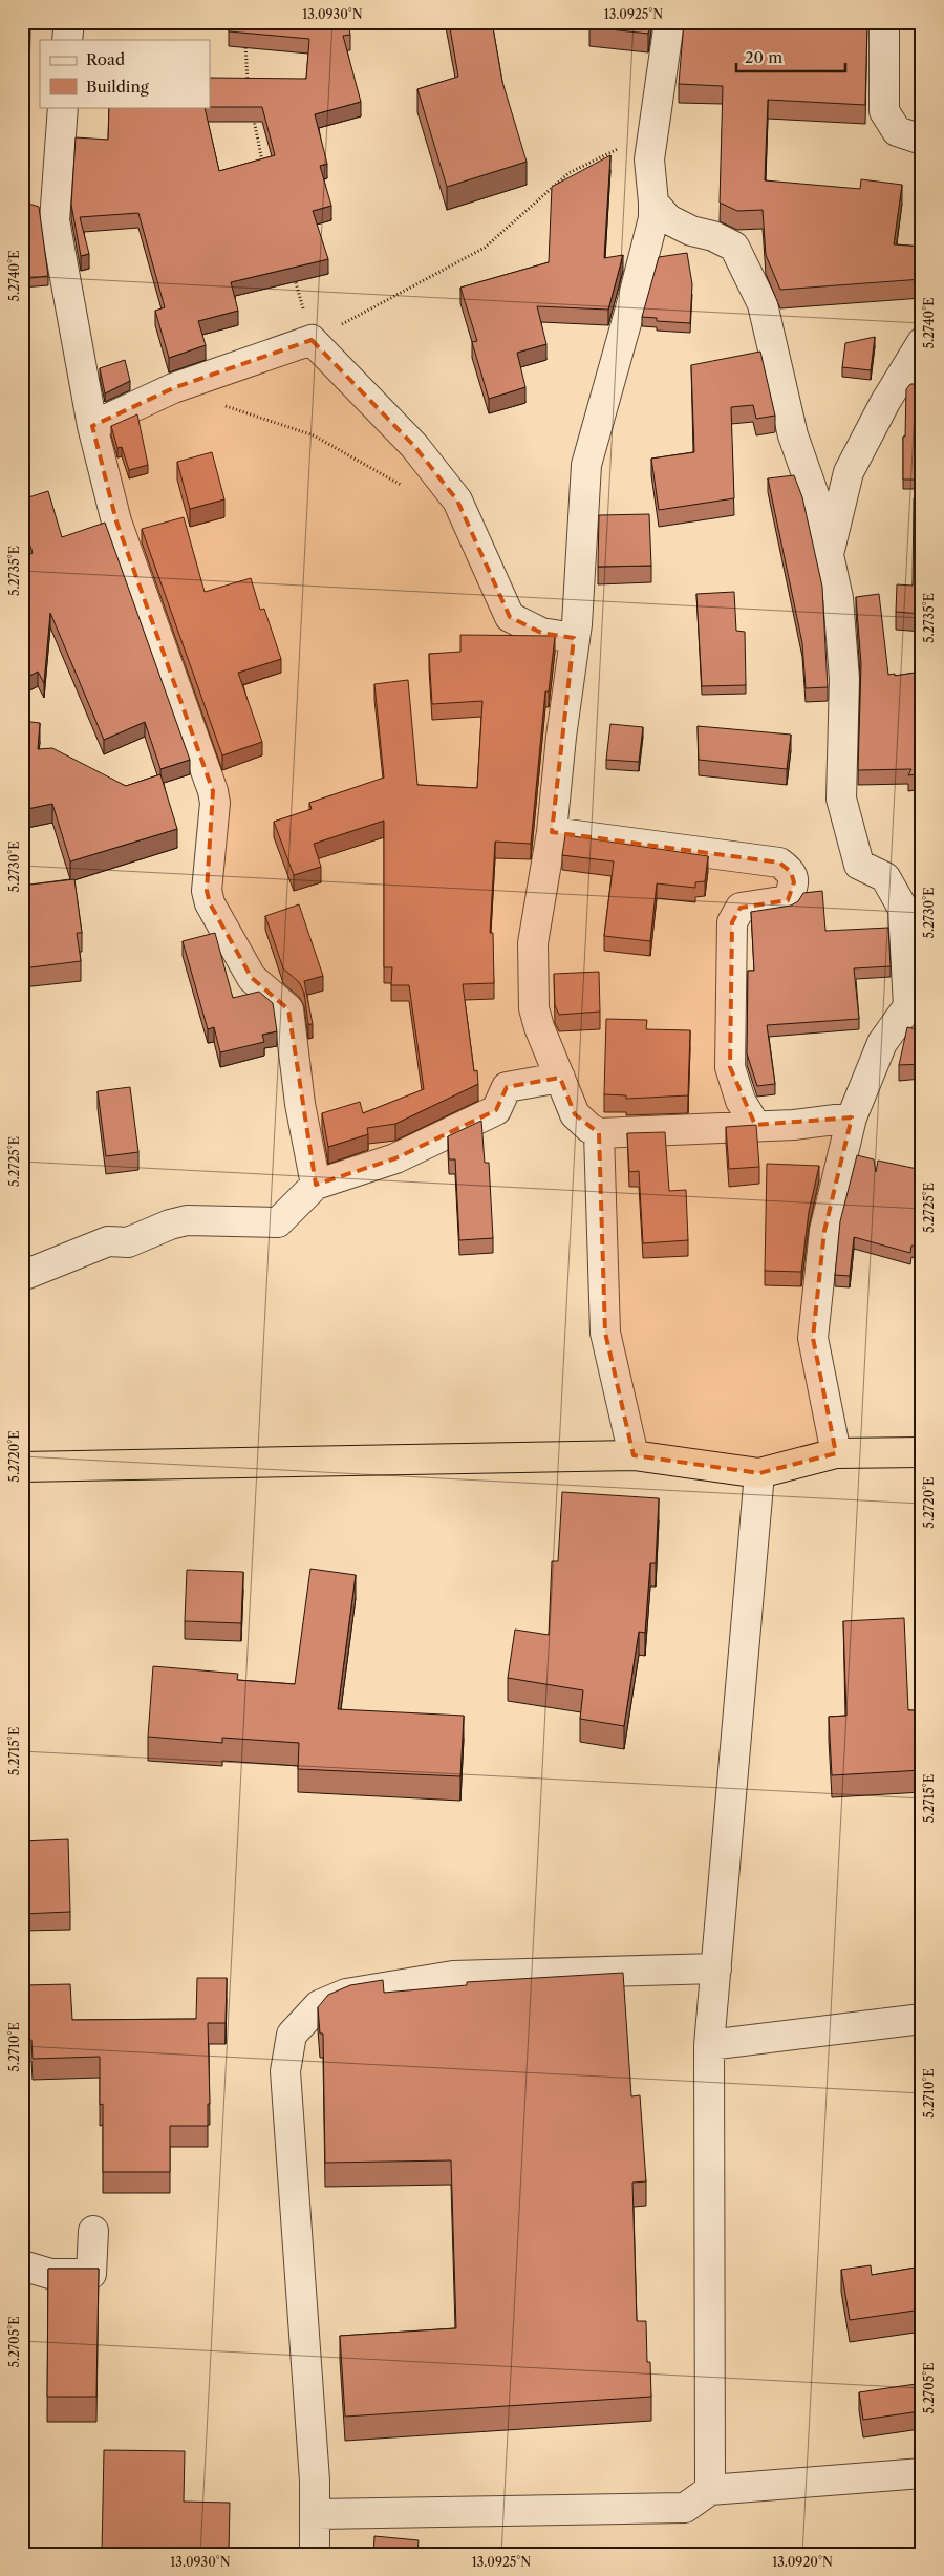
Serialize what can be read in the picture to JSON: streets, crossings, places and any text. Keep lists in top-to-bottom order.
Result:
{
  "legend": ["Road", "Building"],
  "scale_bar": "20 m",
  "coordinates": [
    "13.0930°N",
    "13.0925°N",
    "5.2740°E",
    "5.2735°E",
    "5.2730°E",
    "5.2725°E",
    "5.2720°E",
    "5.2715°E",
    "5.2710°E",
    "5.2705°E",
    "13.0920°N"
  ]
}
